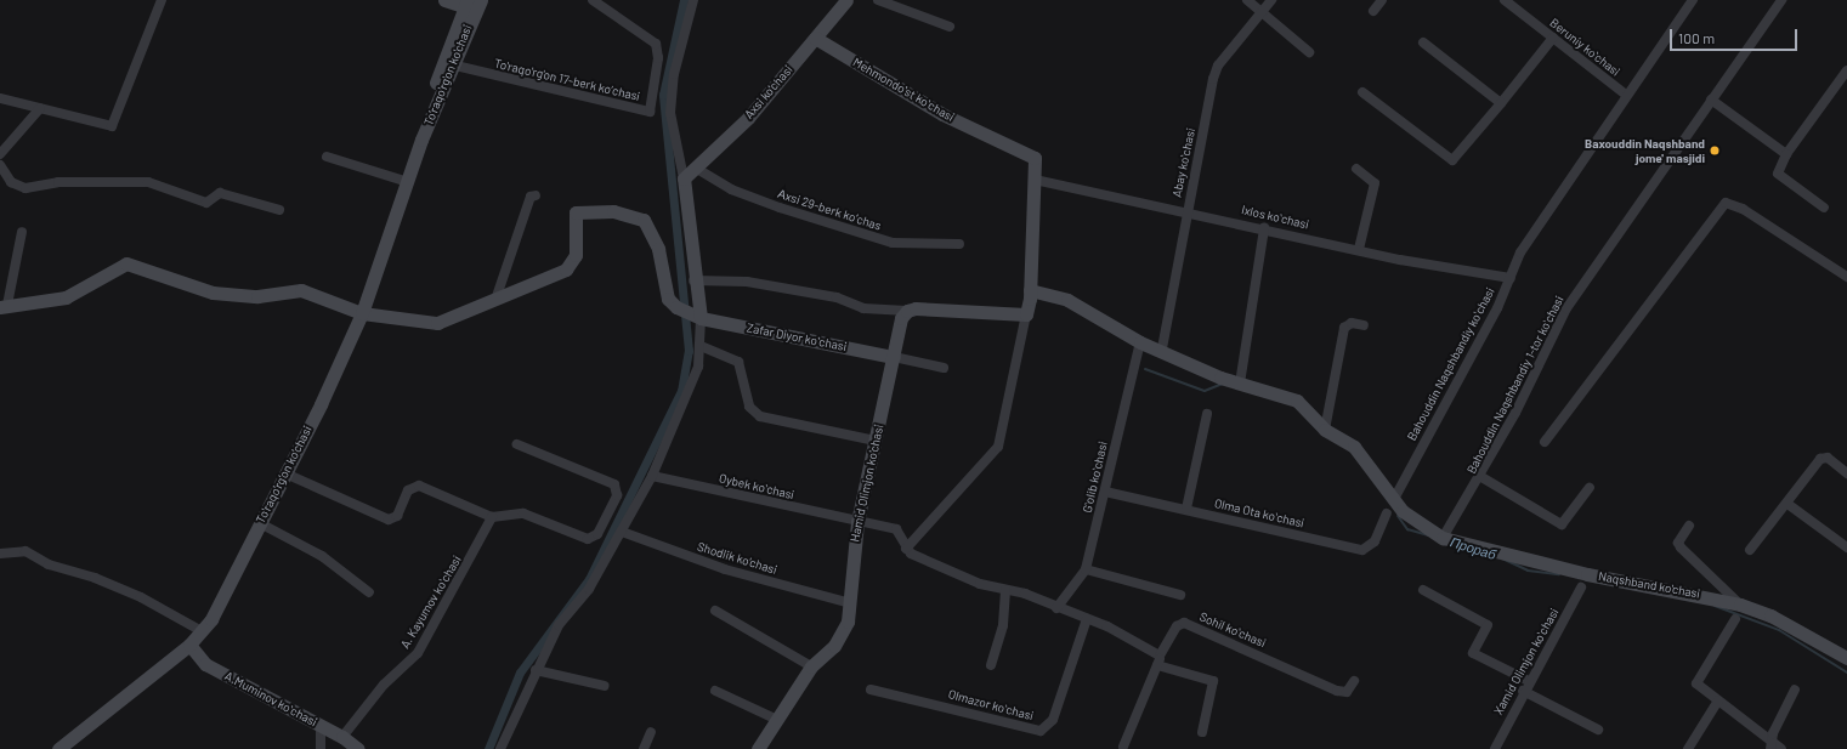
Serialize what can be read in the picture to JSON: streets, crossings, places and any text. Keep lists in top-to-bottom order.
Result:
{
  "streets": {
    "street": [
      "Beruniy koʻchasi",
      "To'raqo'rg'on ko'chasi",
      "To'raqo'rg'on 17-berk koʼchasi",
      "Mehmondoʻst koʻchasi",
      "Axsi ko'chasi",
      "Abay koʻchasi",
      "Аxsi 29-berk koʼchas",
      "Ixlos koʻchasi",
      "Zafar Diyor koʻchasi",
      "Bahouddin Naqshbandiy koʻchasi",
      "Bahouddin Naqshbandiy 1-tor koʻchasi",
      "Gʻolib koʻchasi",
      "Hamid Olimjon ko'chasi",
      "Oybek koʻchasi",
      "Olma Ota koʻchasi",
      "Shodlik ko‘chasi",
      "Naqshband ko'chasi",
      "A. Kayumov koʻchasi",
      "Sohil koʻchasi",
      "Xamid Olimjon koʻchasi",
      "A.Muminov koʻchasi",
      "Olmazor koʻchasi"
    ]
  },
  "crossings": [
    ["Beruniy koʻchasi", "Bahouddin Naqshbandiy koʻchasi"],
    ["To'raqo'rg'on ko'chasi", "To'raqo'rg'on 17-berk koʼchasi"],
    ["To'raqo'rg'on ko'chasi", "A.Muminov koʻchasi"],
    ["Mehmondoʻst koʻchasi", "Axsi ko'chasi"],
    ["Mehmondoʻst koʻchasi", "Ixlos koʻchasi"],
    ["Mehmondoʻst koʻchasi", "Naqshband ko'chasi"],
    ["Axsi ko'chasi", "Аxsi 29-berk koʼchas"],
    ["Abay koʻchasi", "Ixlos koʻchasi"],
    ["Abay koʻchasi", "Naqshband ko'chasi"],
    ["Ixlos koʻchasi", "Bahouddin Naqshbandiy koʻchasi"],
    ["Zafar Diyor koʻchasi", "Hamid Olimjon ko'chasi"],
    ["Bahouddin Naqshbandiy koʻchasi", "Naqshband ko'chasi"],
    ["Bahouddin Naqshbandiy 1-tor koʻchasi", "Naqshband ko'chasi"],
    ["Gʻolib koʻchasi", "Olma Ota koʻchasi"],
    ["Gʻolib koʻchasi", "Naqshband ko'chasi"],
    ["Hamid Olimjon ko'chasi", "Oybek koʻchasi"],
    ["Hamid Olimjon ko'chasi", "Shodlik ko‘chasi"],
    ["A. Kayumov koʻchasi", "A.Muminov koʻchasi"]
  ],
  "water": ["Прораб"],
  "places": ["Baxouddin Naqshband jome' masjidi"],
  "scale_bar": "100 m"
}
